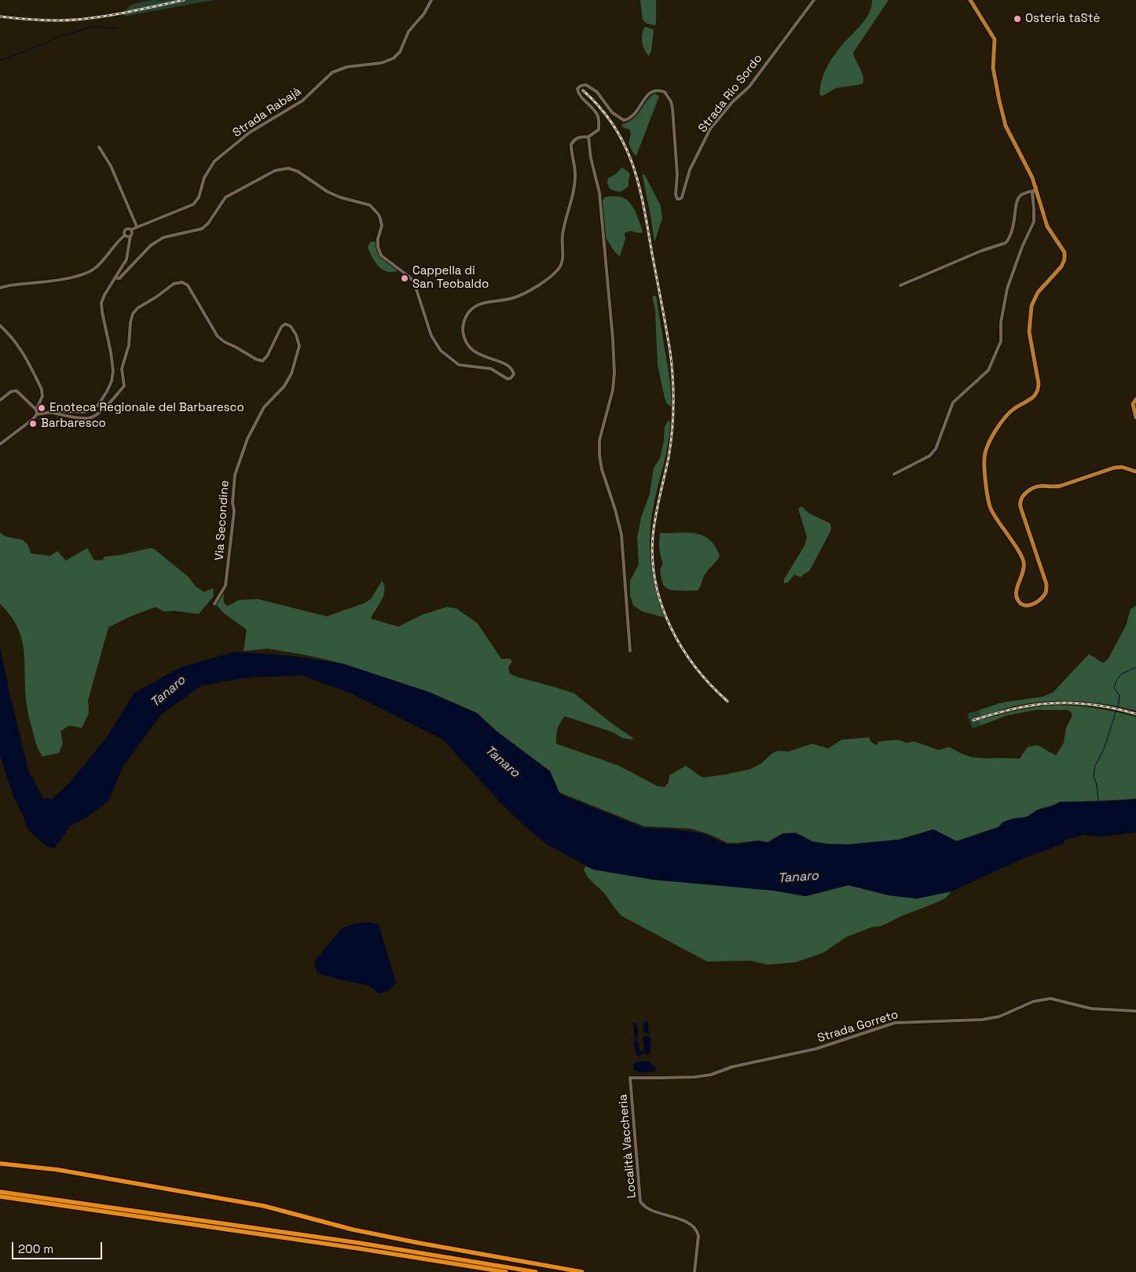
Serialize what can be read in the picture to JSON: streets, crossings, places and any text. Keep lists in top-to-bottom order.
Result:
{
  "streets": {
    "street": [
      "Strada Rio Sordo",
      "Strada Rabajà",
      "Via Secondine",
      "Strada Gorreto",
      "Località Vaccheria"
    ]
  },
  "crossings": [
    ["Strada Gorreto", "Località Vaccheria"]
  ],
  "water": ["Tanaro"],
  "places": [
    "Osteria taStè",
    "Cappella di San Teobaldo",
    "Enoteca Regionale del Barbaresco",
    "Barbaresco"
  ],
  "scale_bar": "200 m"
}
